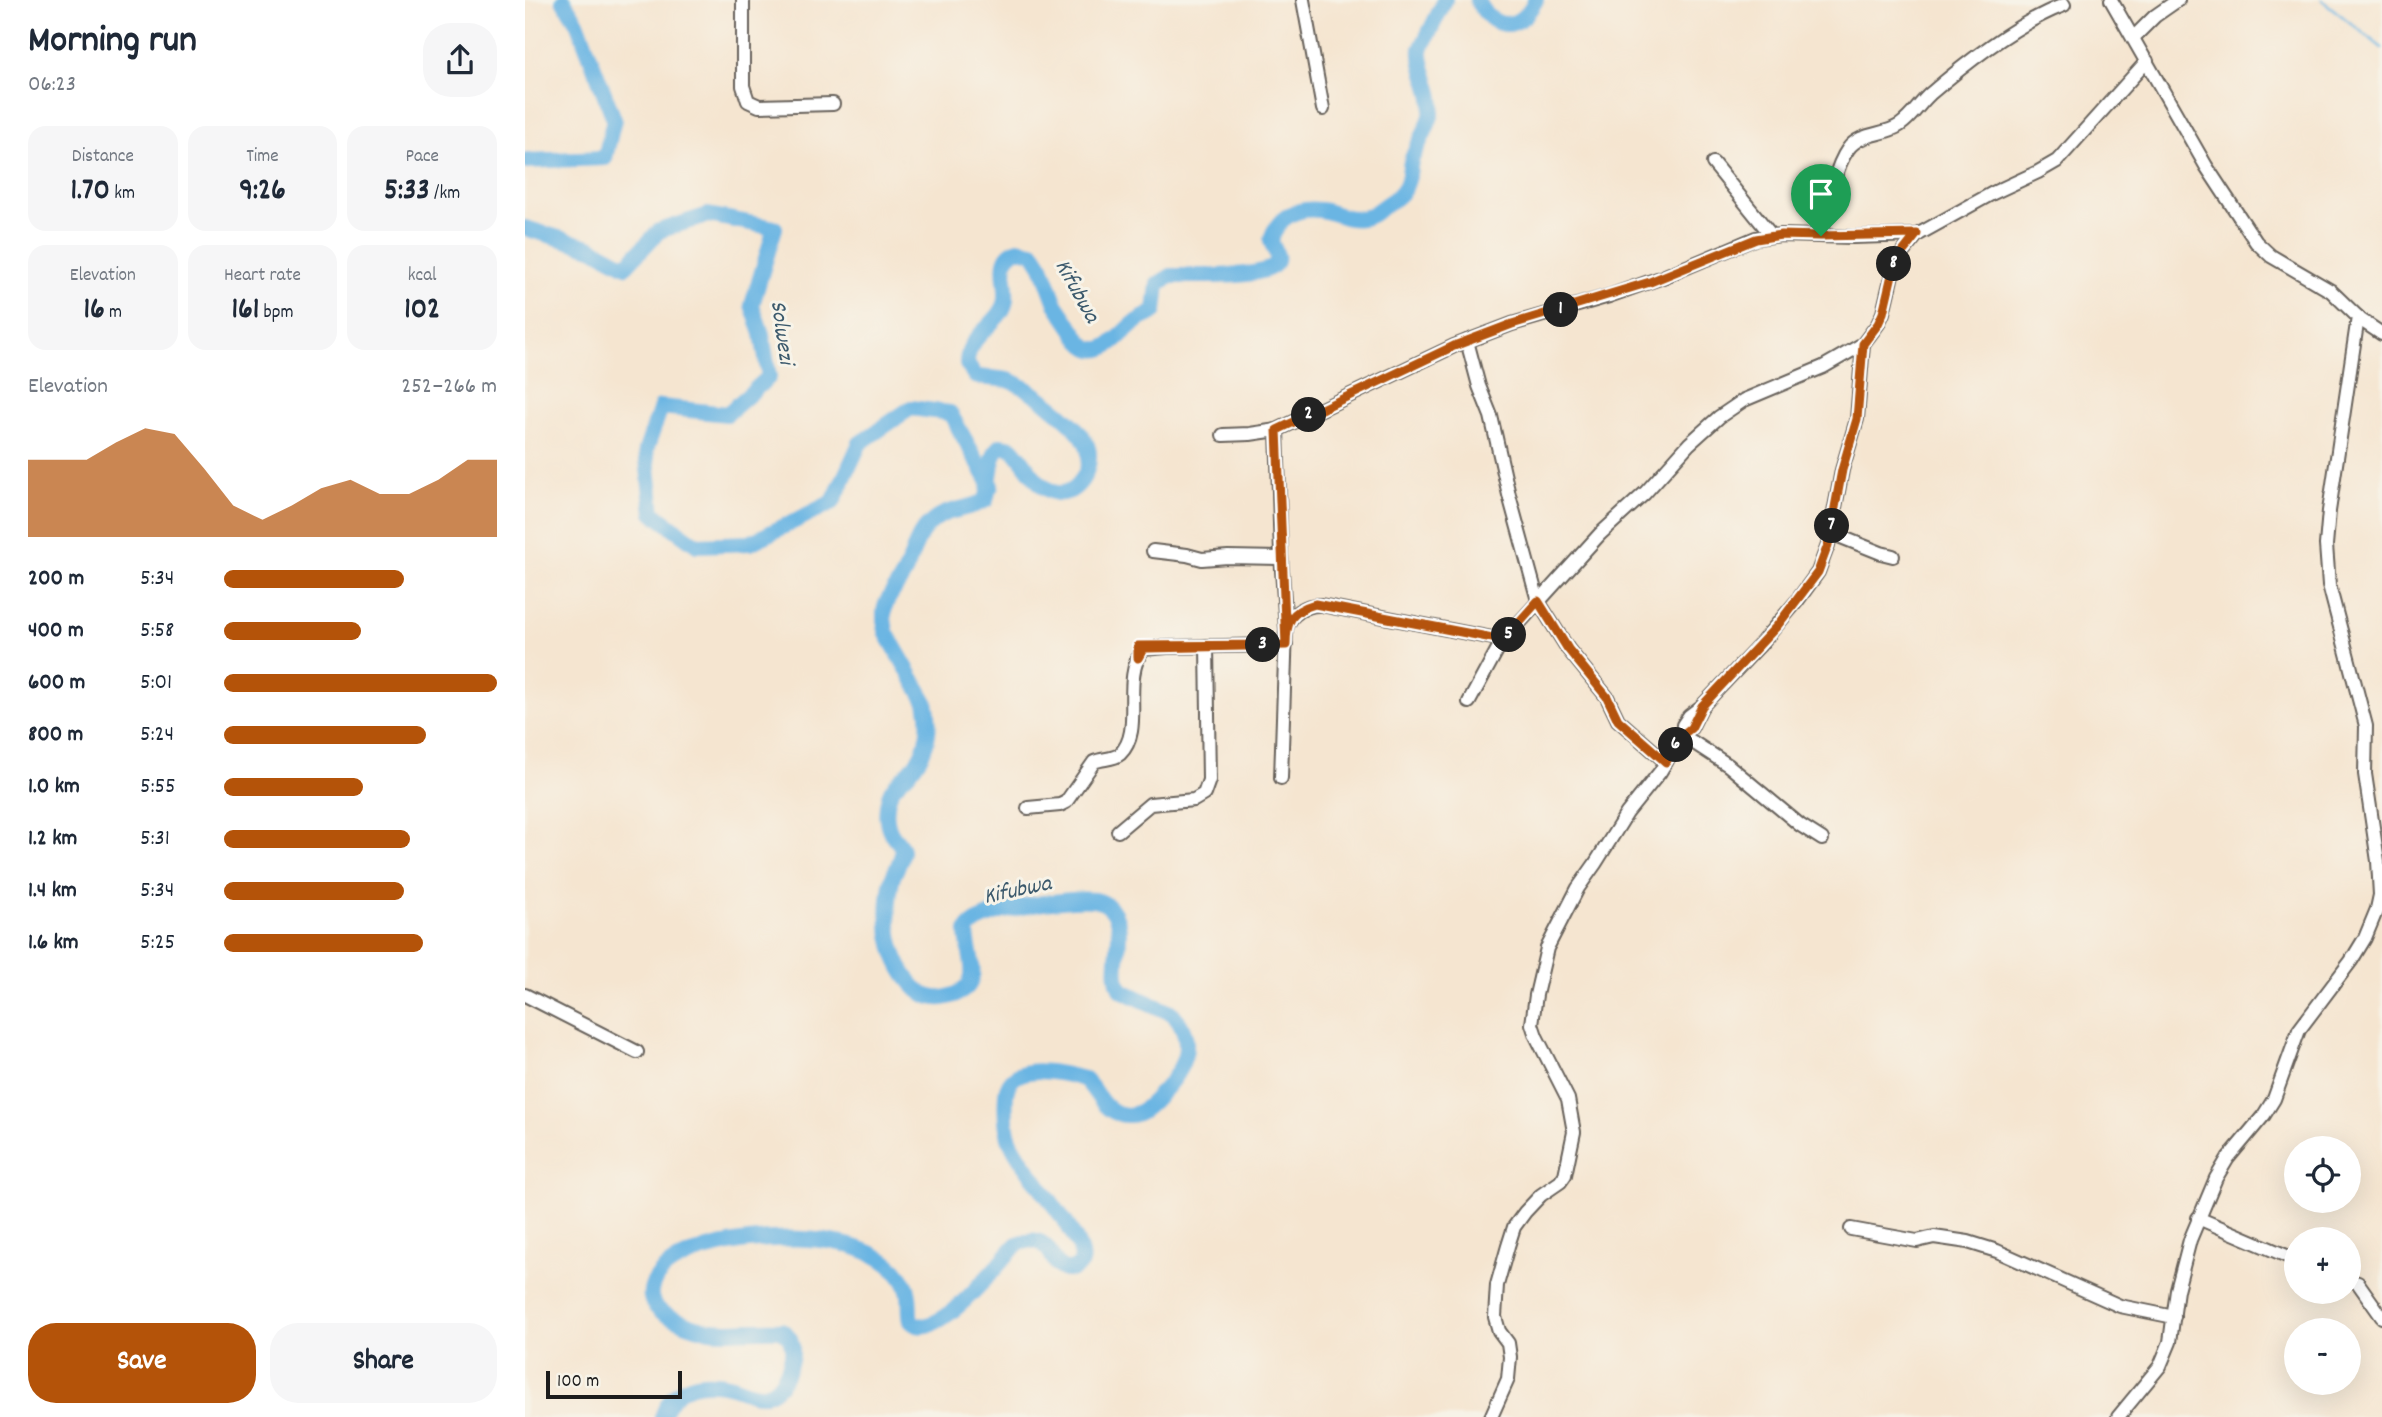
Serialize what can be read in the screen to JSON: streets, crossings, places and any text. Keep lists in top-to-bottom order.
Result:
{
  "water": ["Kifubwa", "Solwezi"],
  "scale_bar": "100 m",
  "page": {
    "heading": ["Morning run", "06:23"],
    "stats": [
      ["Distance", "1.70 km"],
      ["Time", "9:26"],
      ["Pace", "5:33 /km"],
      ["Elevation", "16 m"],
      ["Heart rate", "161 bpm"],
      ["kcal", "102"]
    ],
    "pins": [
      "8",
      "1",
      "2",
      "7",
      "5",
      "3",
      "6"
    ],
    "chart": ["Elevation", "252–266 m"],
    "list": [
      {
        "name": "200 m",
        "note": "5:34"
      },
      {
        "name": "400 m",
        "note": "5:58"
      },
      {
        "name": "600 m",
        "note": "5:01"
      },
      {
        "name": "800 m",
        "note": "5:24"
      },
      {
        "name": "1.0 km",
        "note": "5:55"
      },
      {
        "name": "1.2 km",
        "note": "5:31"
      },
      {
        "name": "1.4 km",
        "note": "5:34"
      },
      {
        "name": "1.6 km",
        "note": "5:25"
      }
    ],
    "map_buttons": ["+", "−"],
    "buttons": ["Save", "Share"],
    "scale": "100 m"
  }
}
